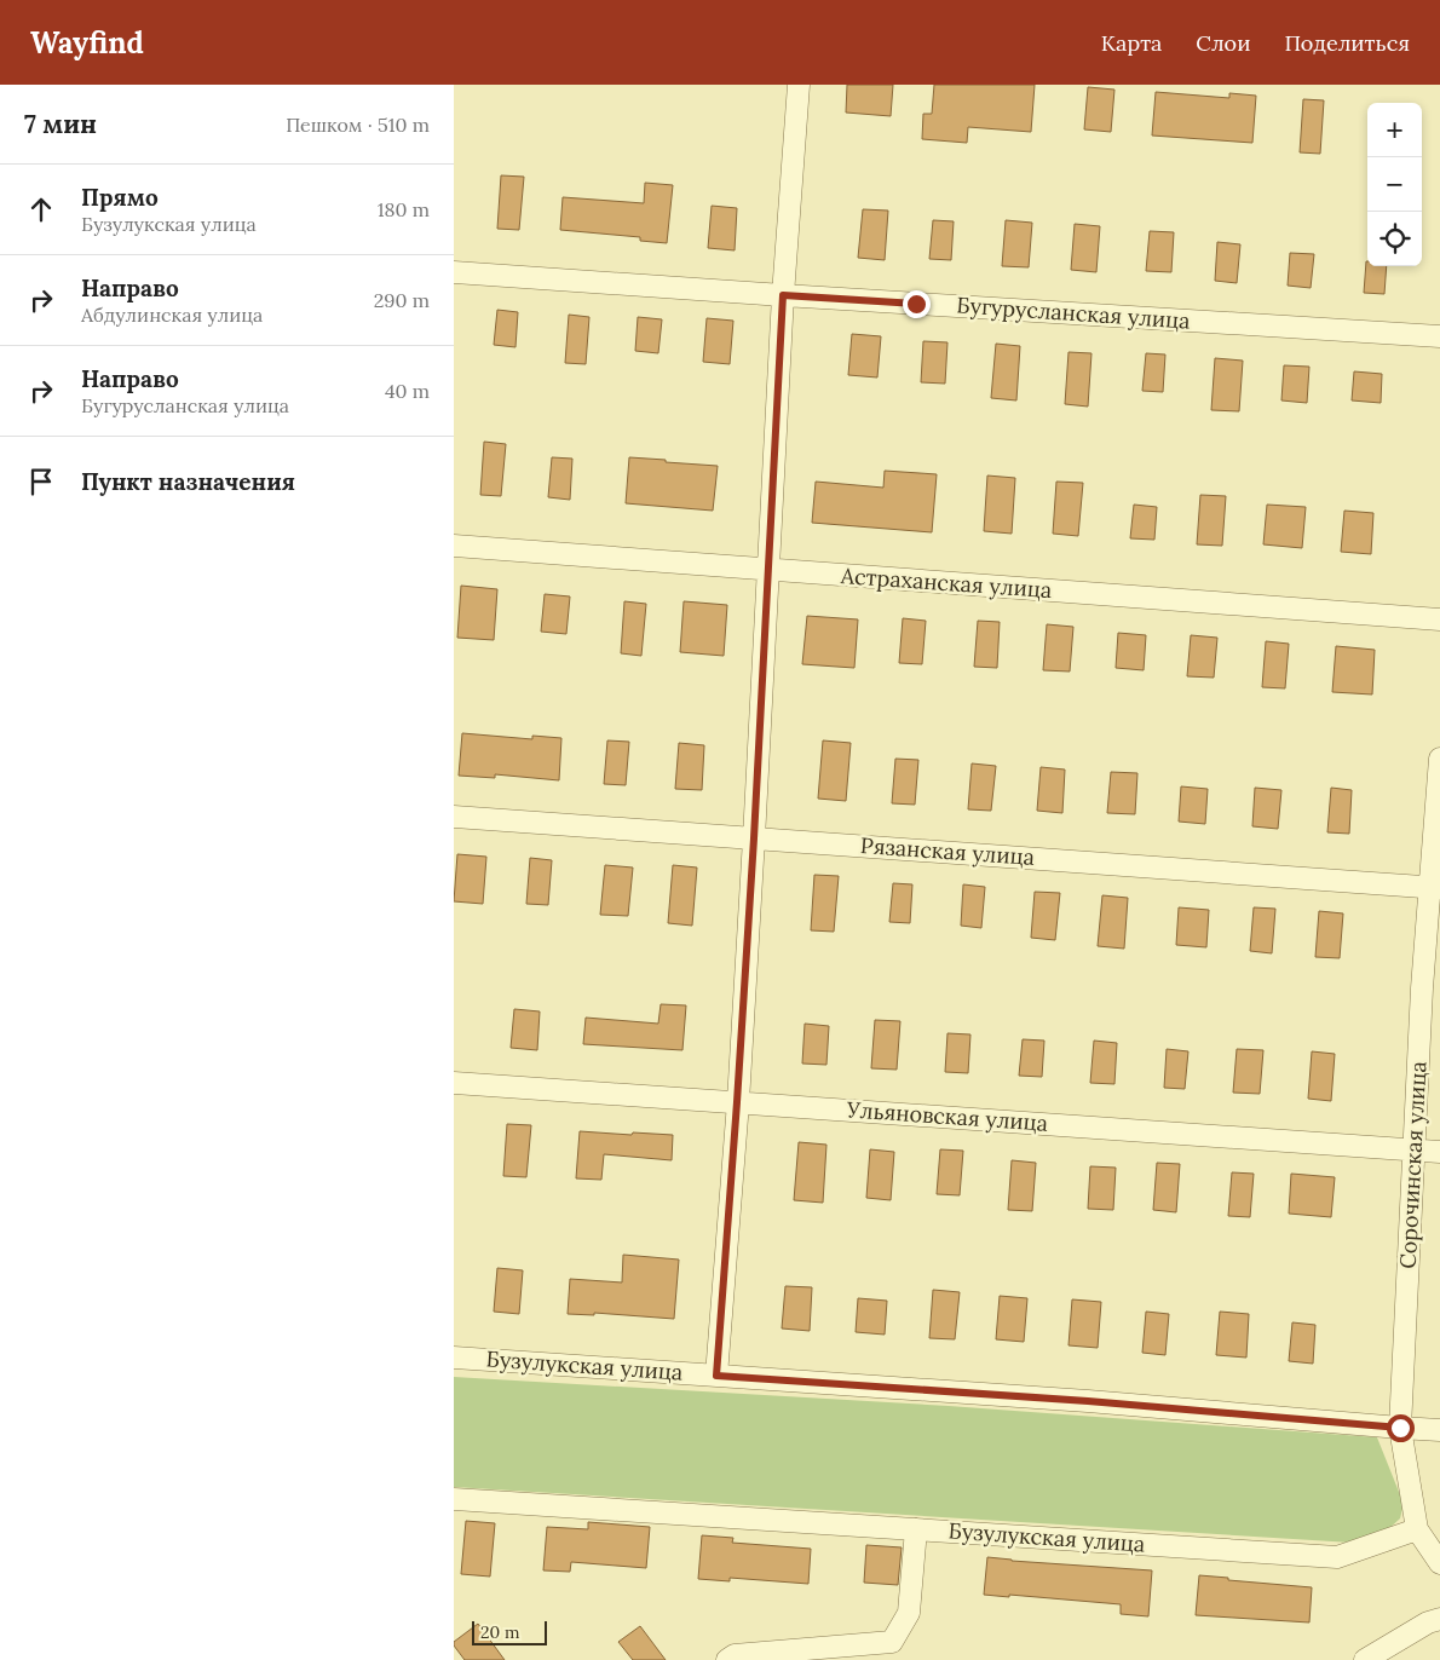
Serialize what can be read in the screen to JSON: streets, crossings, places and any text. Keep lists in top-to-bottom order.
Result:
{
  "streets": {
    "street": [
      "Бугурусланская улица",
      "Астраханская улица",
      "Рязанская улица",
      "Ульяновская улица",
      "Сорочинская улица",
      "Бузулукская улица"
    ]
  },
  "crossings": [
    ["Рязанская улица", "Сорочинская улица"],
    ["Ульяновская улица", "Сорочинская улица"],
    ["Сорочинская улица", "Бузулукская улица"]
  ],
  "scale_bar": "20 m",
  "page": {
    "header": "Wayfind",
    "nav": ["Карта", "Слои", "Поделиться"],
    "heading": ["7 мин", "Пешком · 510 m"],
    "map_buttons": ["+", "−"],
    "list": [
      ["Прямо", "Бузулукская улица", "180 m"],
      ["Направо", "Абдулинская улица", "290 m"],
      ["Направо", "Бугурусланская улица", "40 m"],
      "Пункт назначения"
    ],
    "scale": "20 m"
  }
}
